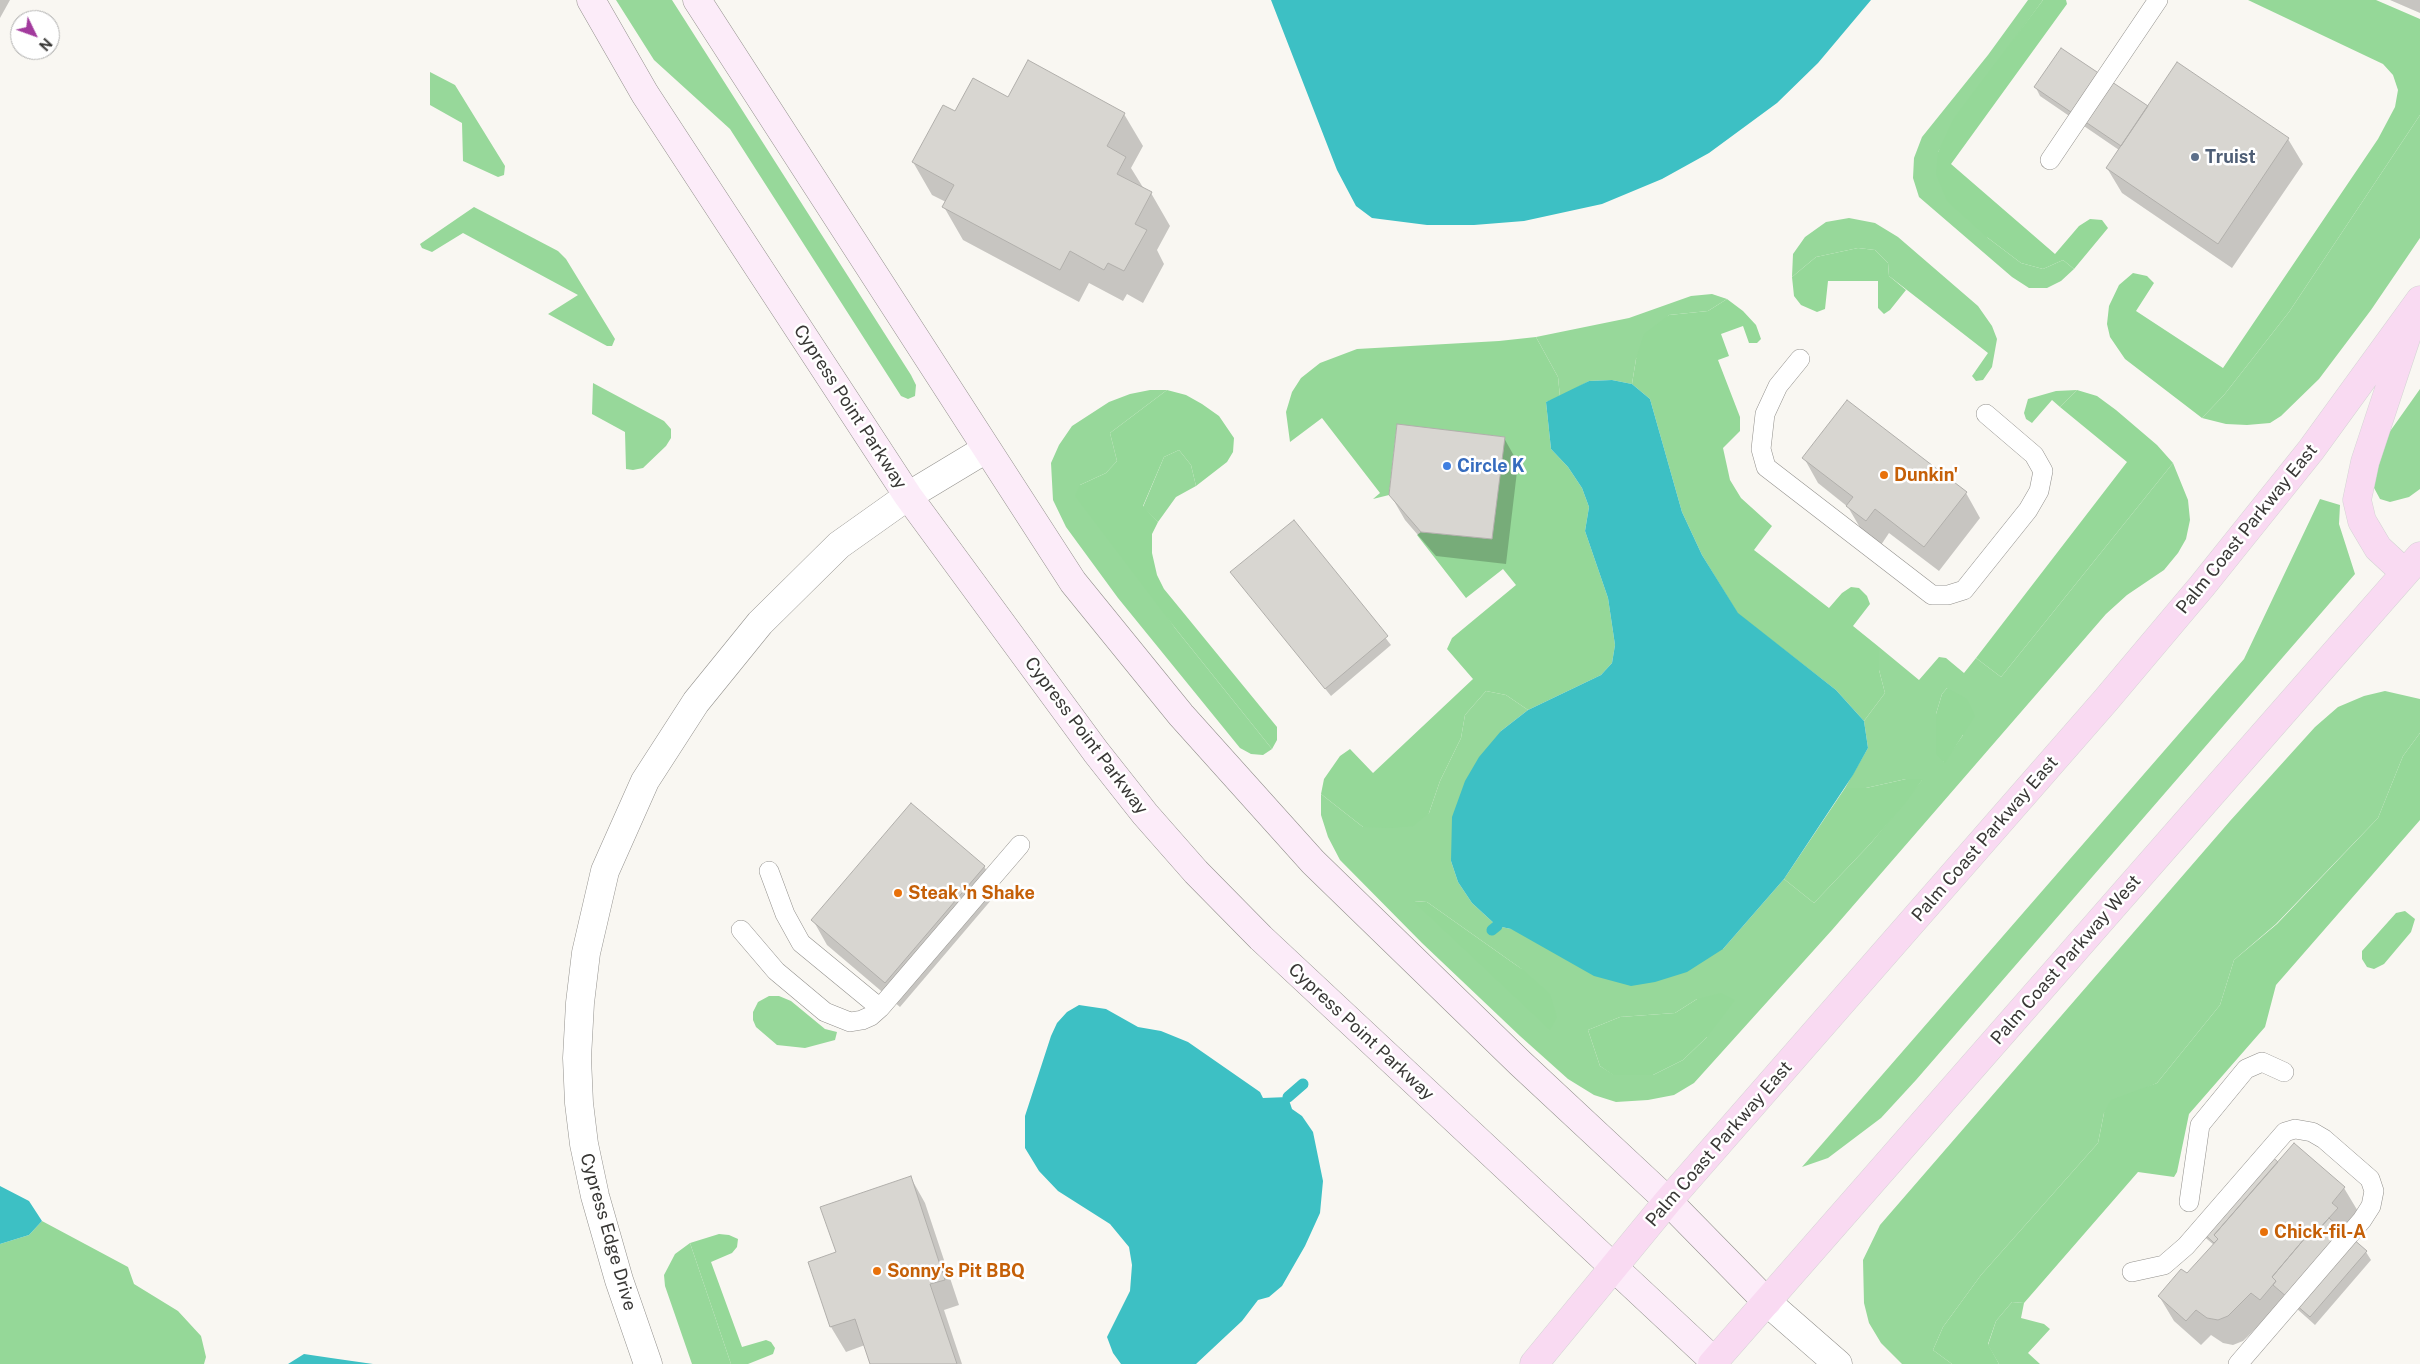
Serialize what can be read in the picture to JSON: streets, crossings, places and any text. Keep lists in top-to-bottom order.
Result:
{
  "streets": {
    "main road": ["Palm Coast Parkway East", "Palm Coast Parkway West"],
    "street": ["Cypress Point Parkway", "Cypress Edge Drive"]
  },
  "crossings": [
    ["Cypress Point Parkway", "Palm Coast Parkway East"],
    ["Cypress Point Parkway", "Palm Coast Parkway West"],
    ["Cypress Point Parkway", "Cypress Edge Drive"]
  ],
  "places": [
    "Truist",
    "Circle K",
    "Dunkin'",
    "Steak 'n Shake",
    "Chick-fil-A",
    "Sonny's Pit BBQ"
  ],
  "north": "bottom right"
}
